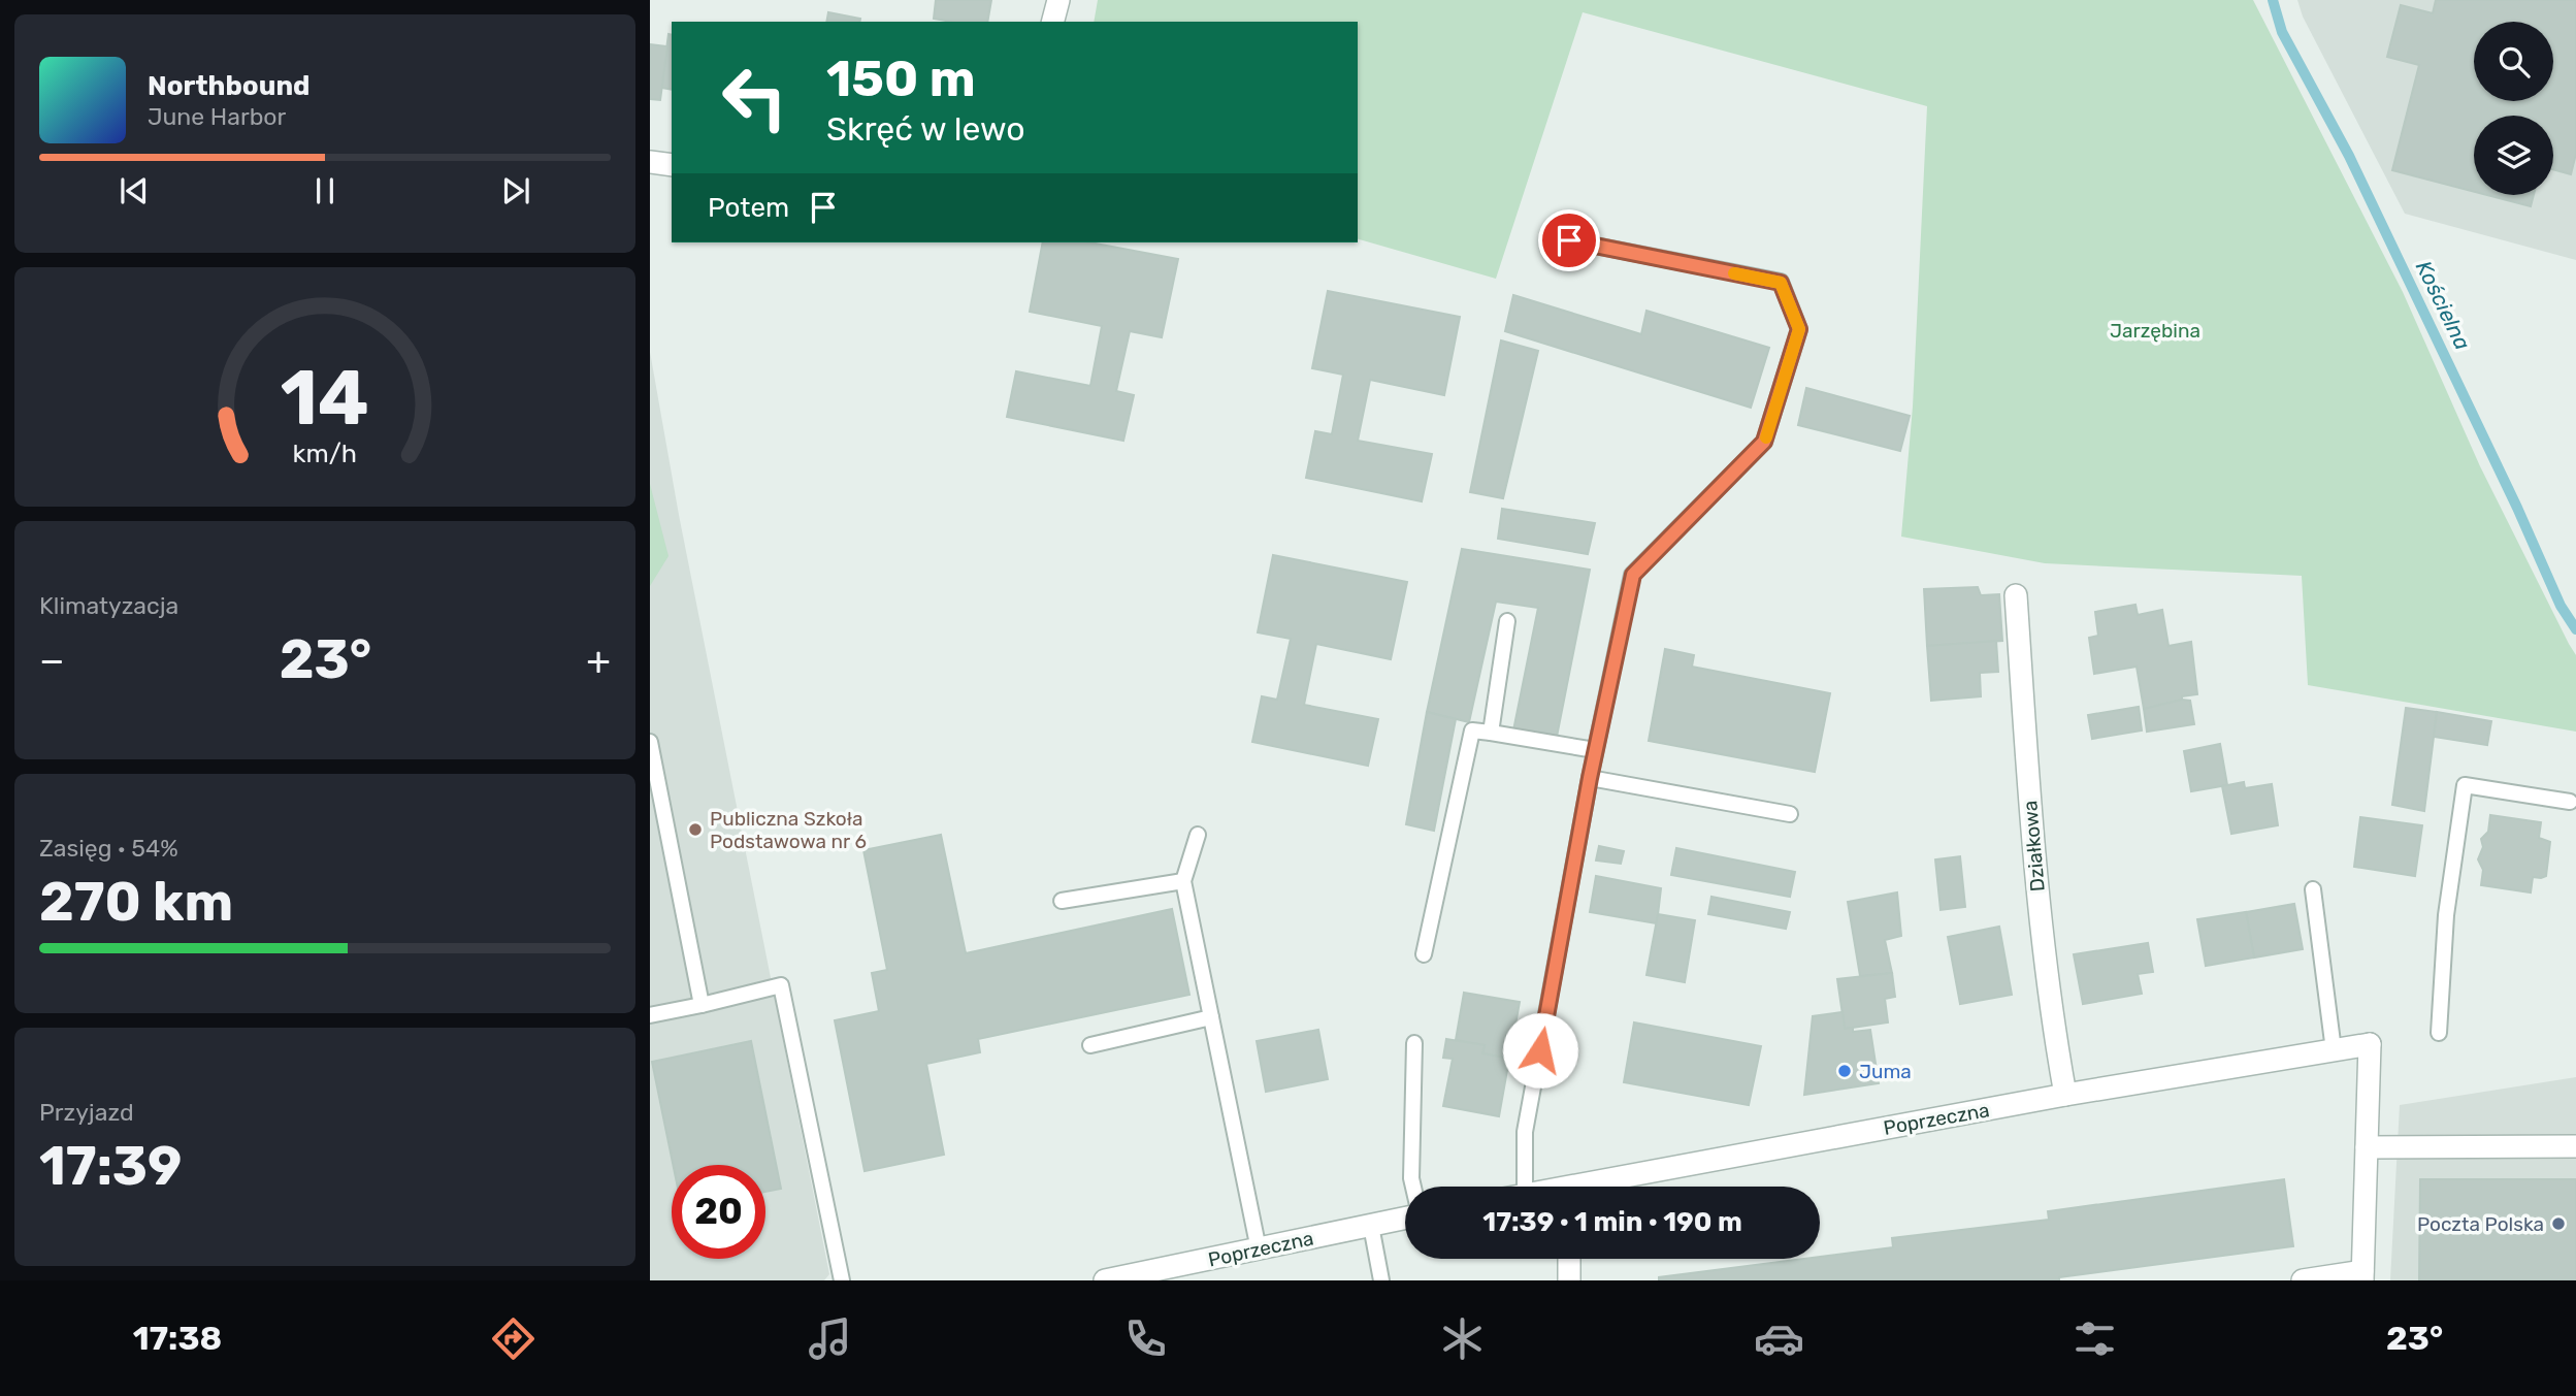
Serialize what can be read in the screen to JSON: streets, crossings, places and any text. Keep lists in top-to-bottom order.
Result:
{
  "streets": {
    "street": ["Działkowa", "Poprzeczna"]
  },
  "crossings": [
    ["Działkowa", "Poprzeczna"]
  ],
  "water": ["Kościelna"],
  "parks": ["Jarzębina"],
  "places": ["Publiczna Szkoła Podstawowa nr 6", "Juma", "Poczta Polska"],
  "page": {
    "turn": ["150 m", "Skręć w lewo"],
    "song": ["Northbound", "June Harbor"],
    "then": "Potem",
    "tile": [
      "Klimatyzacja",
      ["Zasięg · 54%", "270 km"],
      ["Przyjazd", "17:39"]
    ],
    "heat": ["−", "23°", "+"],
    "limit": "20",
    "trip": "17:39 · 1 min · 190 m",
    "tabs": ["17:38", "23°"],
    "gauge": ["14", "km/h"]
  }
}
